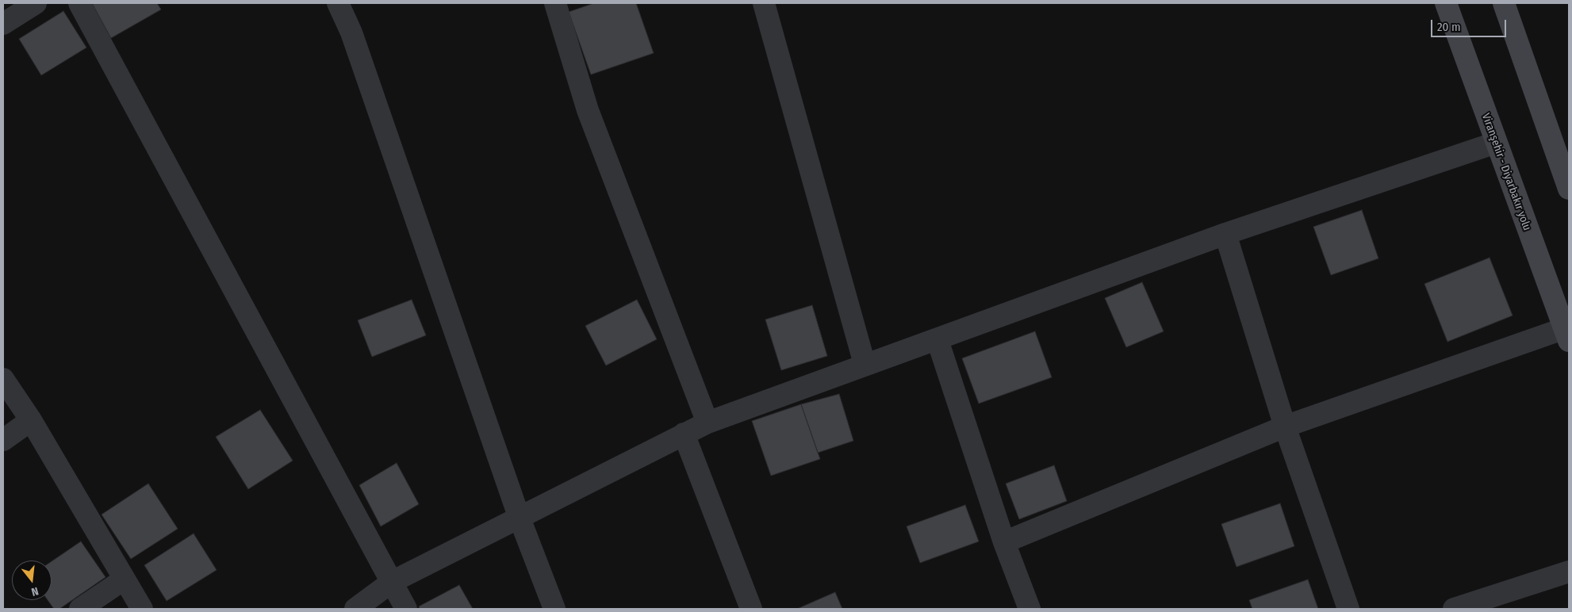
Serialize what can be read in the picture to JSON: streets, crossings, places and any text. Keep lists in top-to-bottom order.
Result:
{
  "streets": {
    "main road": ["Viranşehir - Diyarbakır yolu"]
  },
  "scale_bar": "20 m",
  "north": "bottom"
}
